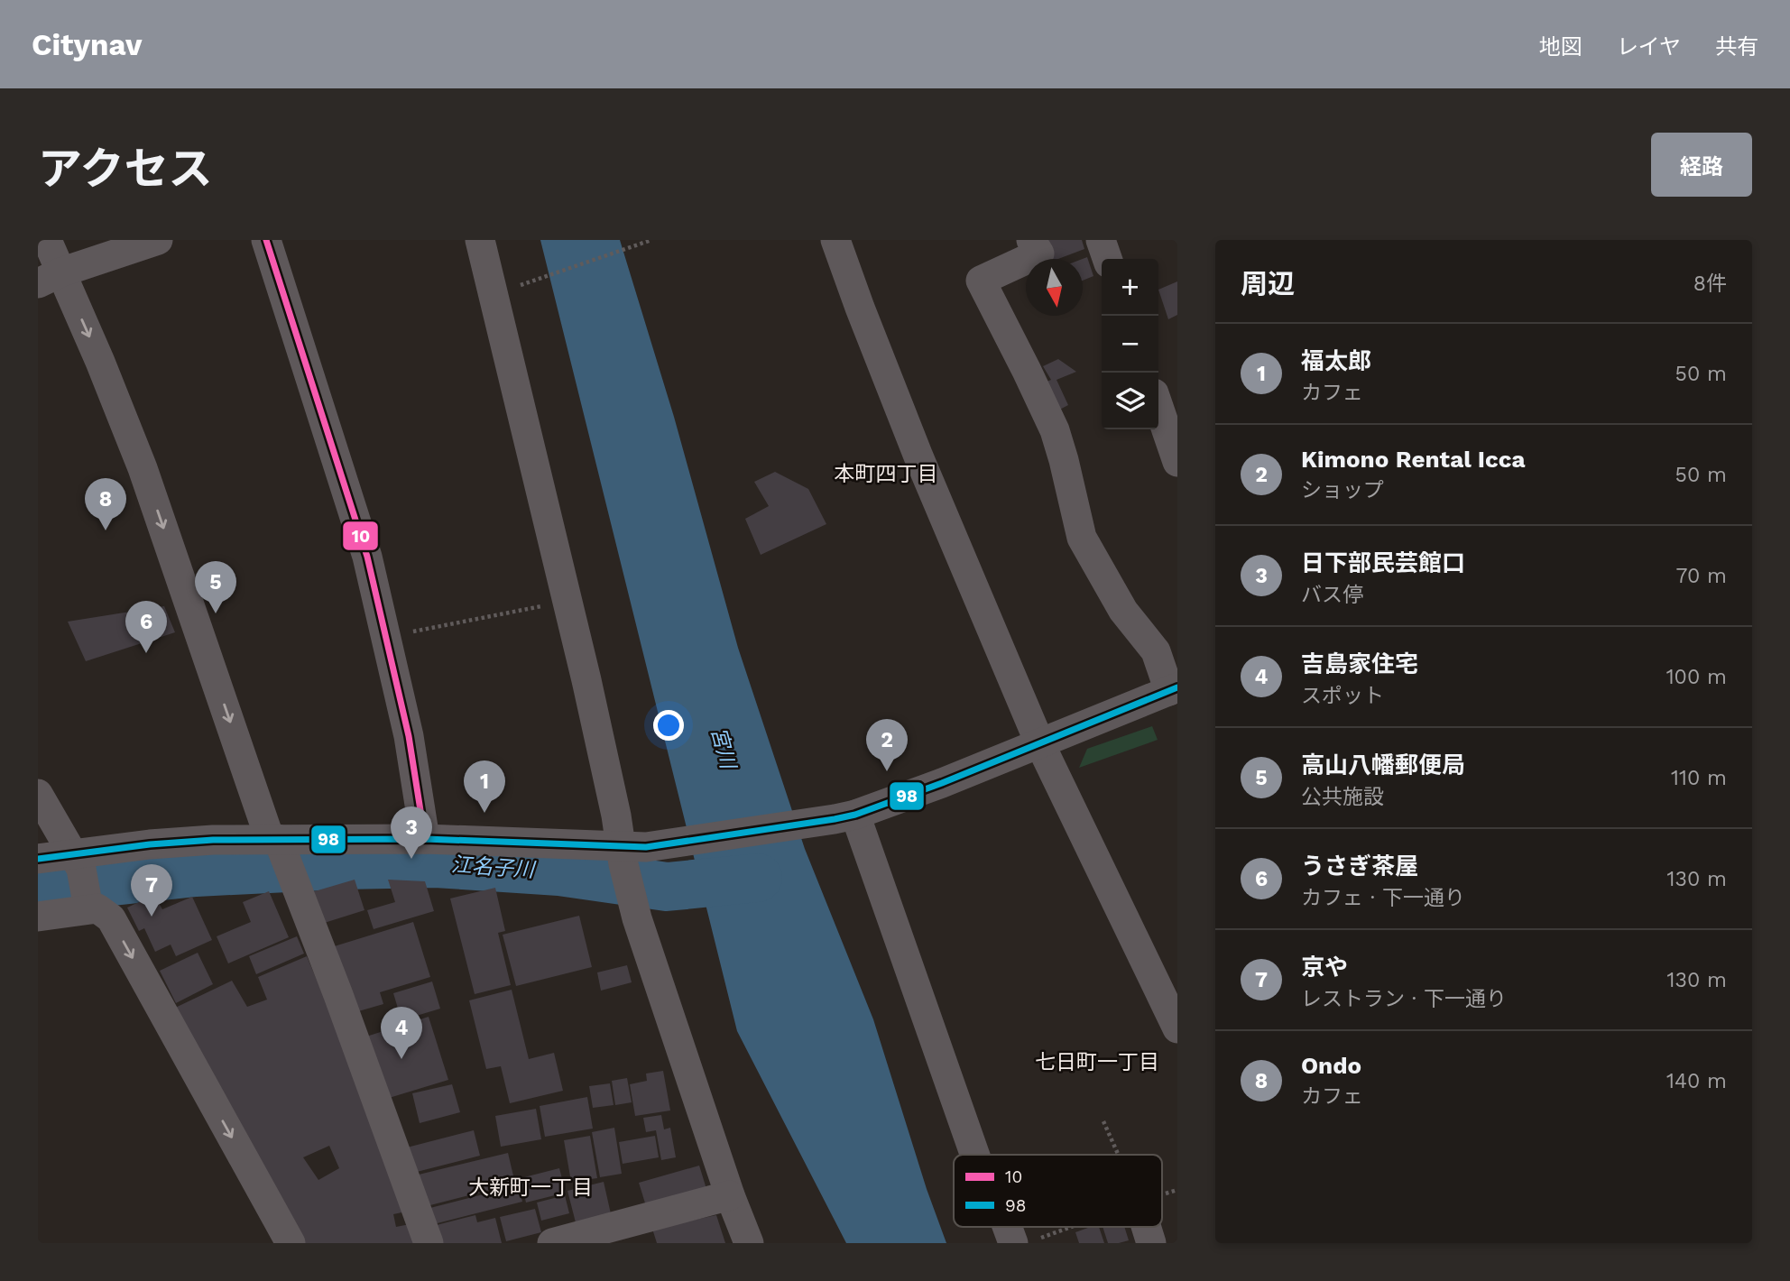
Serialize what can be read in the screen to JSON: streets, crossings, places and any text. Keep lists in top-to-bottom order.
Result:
{
  "districts": ["本町四丁目", "七日町一丁目", "大新町一丁目"],
  "water": ["宮川", "江名子川"],
  "lines": ["transit line 10", "transit line 98"],
  "legend": ["10", "98"],
  "north": "bottom",
  "page": {
    "header": "Citynav",
    "nav": ["地図", "レイヤ", "共有"],
    "title": "アクセス",
    "buttons": "経路",
    "heading": ["周辺", "8件"],
    "map_buttons": ["+", "−"],
    "list": [
      {
        "mark": "1",
        "name": "福太郎",
        "note": "カフェ",
        "value": "50 m"
      },
      {
        "mark": "2",
        "name": "Kimono Rental Icca",
        "note": "ショップ",
        "value": "50 m"
      },
      {
        "mark": "3",
        "name": "日下部民芸館口",
        "note": "バス停",
        "value": "70 m"
      },
      {
        "mark": "4",
        "name": "吉島家住宅",
        "note": "スポット",
        "value": "100 m"
      },
      {
        "mark": "5",
        "name": "高山八幡郵便局",
        "note": "公共施設",
        "value": "110 m"
      },
      {
        "mark": "6",
        "name": "うさぎ茶屋",
        "note": "カフェ · 下一通り",
        "value": "130 m"
      },
      {
        "mark": "7",
        "name": "京や",
        "note": "レストラン · 下一通り",
        "value": "130 m"
      },
      {
        "mark": "8",
        "name": "Ondo",
        "note": "カフェ",
        "value": "140 m"
      }
    ],
    "pins": [
      "8",
      "5",
      "6",
      "2",
      "1",
      "3",
      "7",
      "4"
    ]
  }
}
